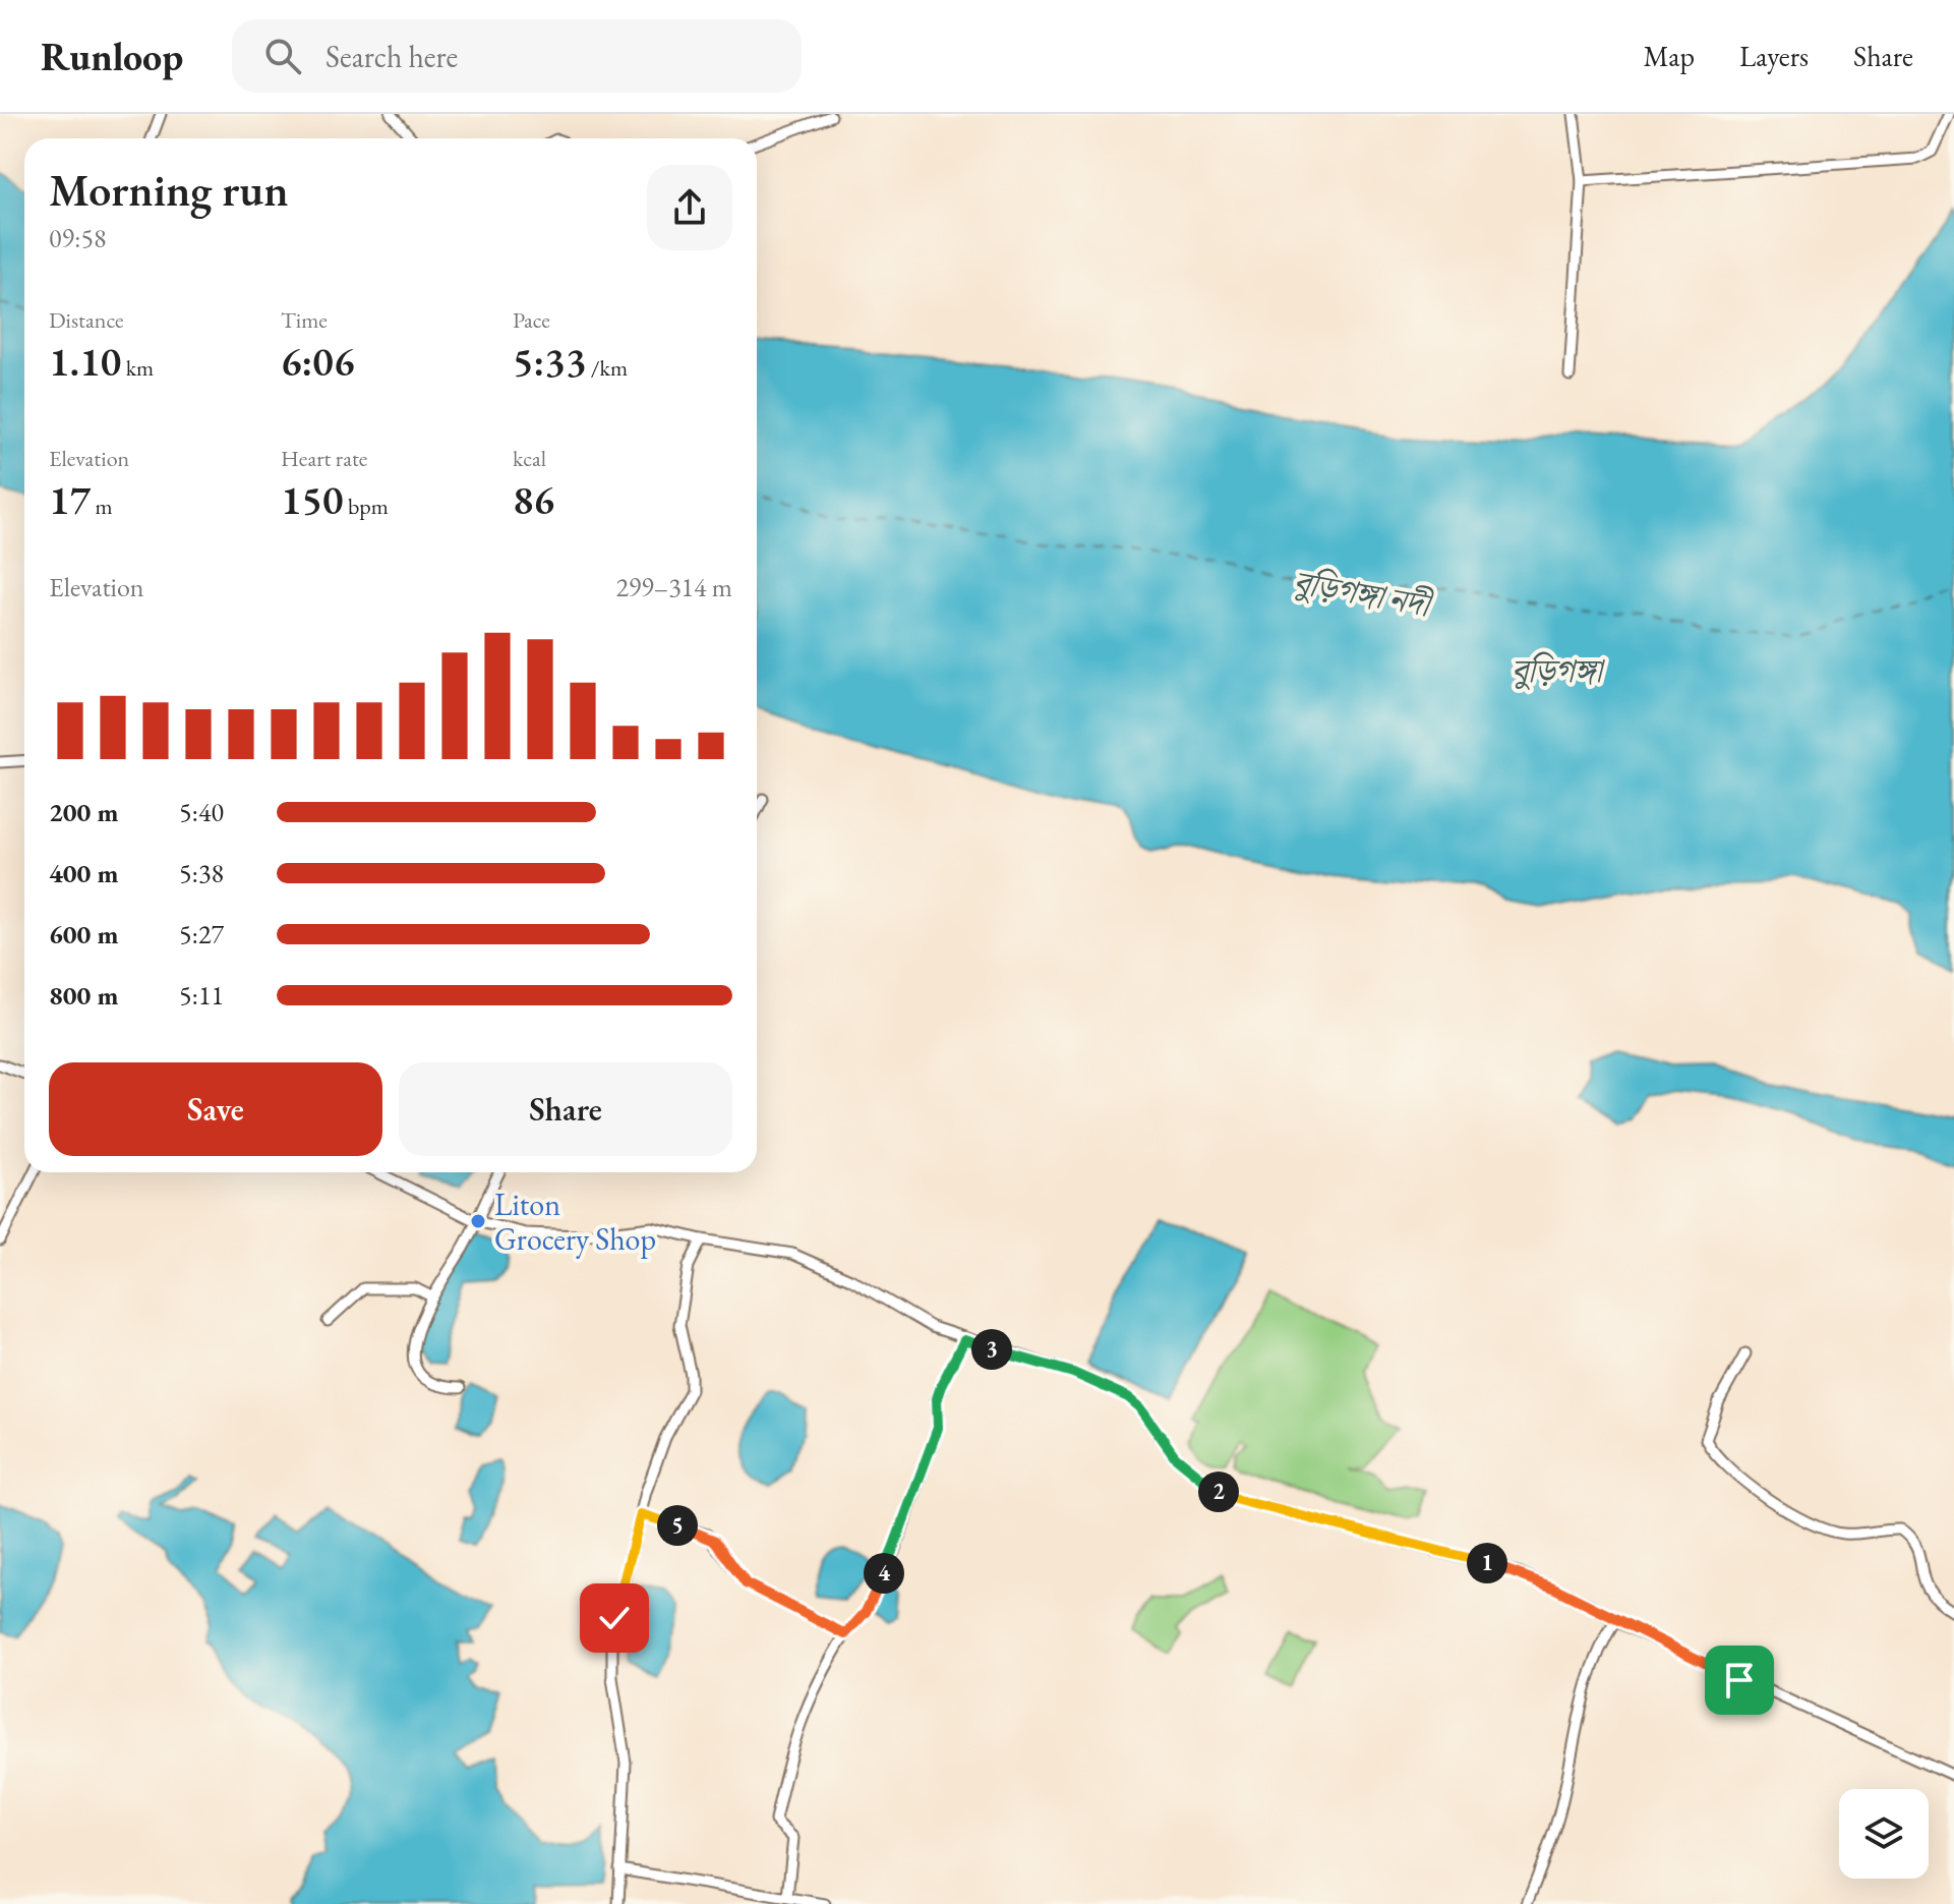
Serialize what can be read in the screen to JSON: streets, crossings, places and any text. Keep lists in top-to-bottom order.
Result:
{
  "water": ["বুড়িগঙ্গা নদী", "বুড়িগঙ্গা"],
  "places": ["Liton Grocery Shop"],
  "page": {
    "header": "Runloop",
    "search": "Search here",
    "nav": ["Map", "Layers", "Share"],
    "heading": ["Morning run", "09:58"],
    "stats": [
      ["Distance", "1.10 km"],
      ["Time", "6:06"],
      ["Pace", "5:33 /km"],
      ["Elevation", "17 m"],
      ["Heart rate", "150 bpm"],
      ["kcal", "86"]
    ],
    "chart": ["Elevation", "299–314 m"],
    "list": [
      {
        "name": "200 m",
        "note": "5:40"
      },
      {
        "name": "400 m",
        "note": "5:38"
      },
      {
        "name": "600 m",
        "note": "5:27"
      },
      {
        "name": "800 m",
        "note": "5:11"
      }
    ],
    "buttons": ["Save", "Share"],
    "pins": [
      "3",
      "2",
      "5",
      "1",
      "4"
    ]
  }
}
